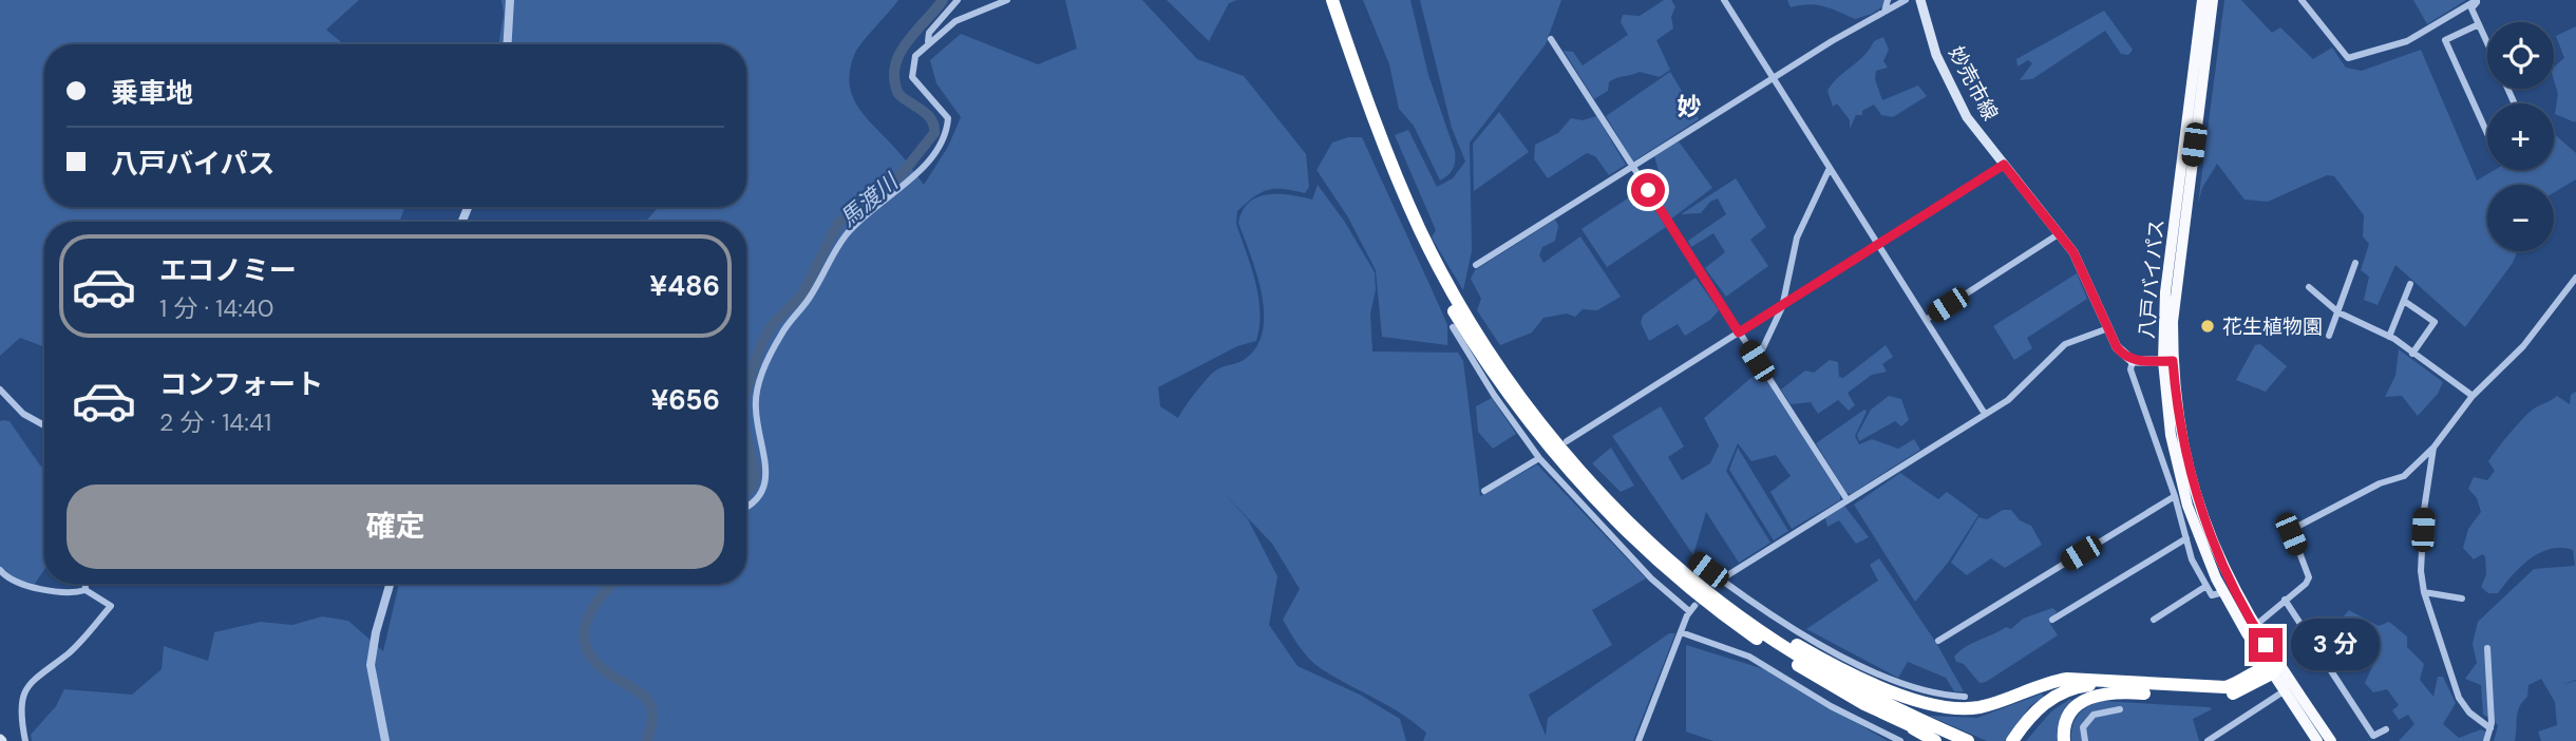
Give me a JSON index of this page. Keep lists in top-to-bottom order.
{
  "streets": {
    "highway": ["八戸バイパス"],
    "main road": ["妙売市線"]
  },
  "districts": ["妙"],
  "water": ["馬渡川"],
  "places": ["花生植物園"],
  "page": {
    "map_buttons": ["+", "−"],
    "banner": ["乗車地", "八戸バイパス"],
    "list": [
      {
        "name": "エコノミー",
        "note": "1 分 · 14:40",
        "value": "¥486"
      },
      {
        "name": "コンフォート",
        "note": "2 分 · 14:41",
        "value": "¥656"
      }
    ],
    "buttons": "確定",
    "bubble": "3 分"
  }
}
